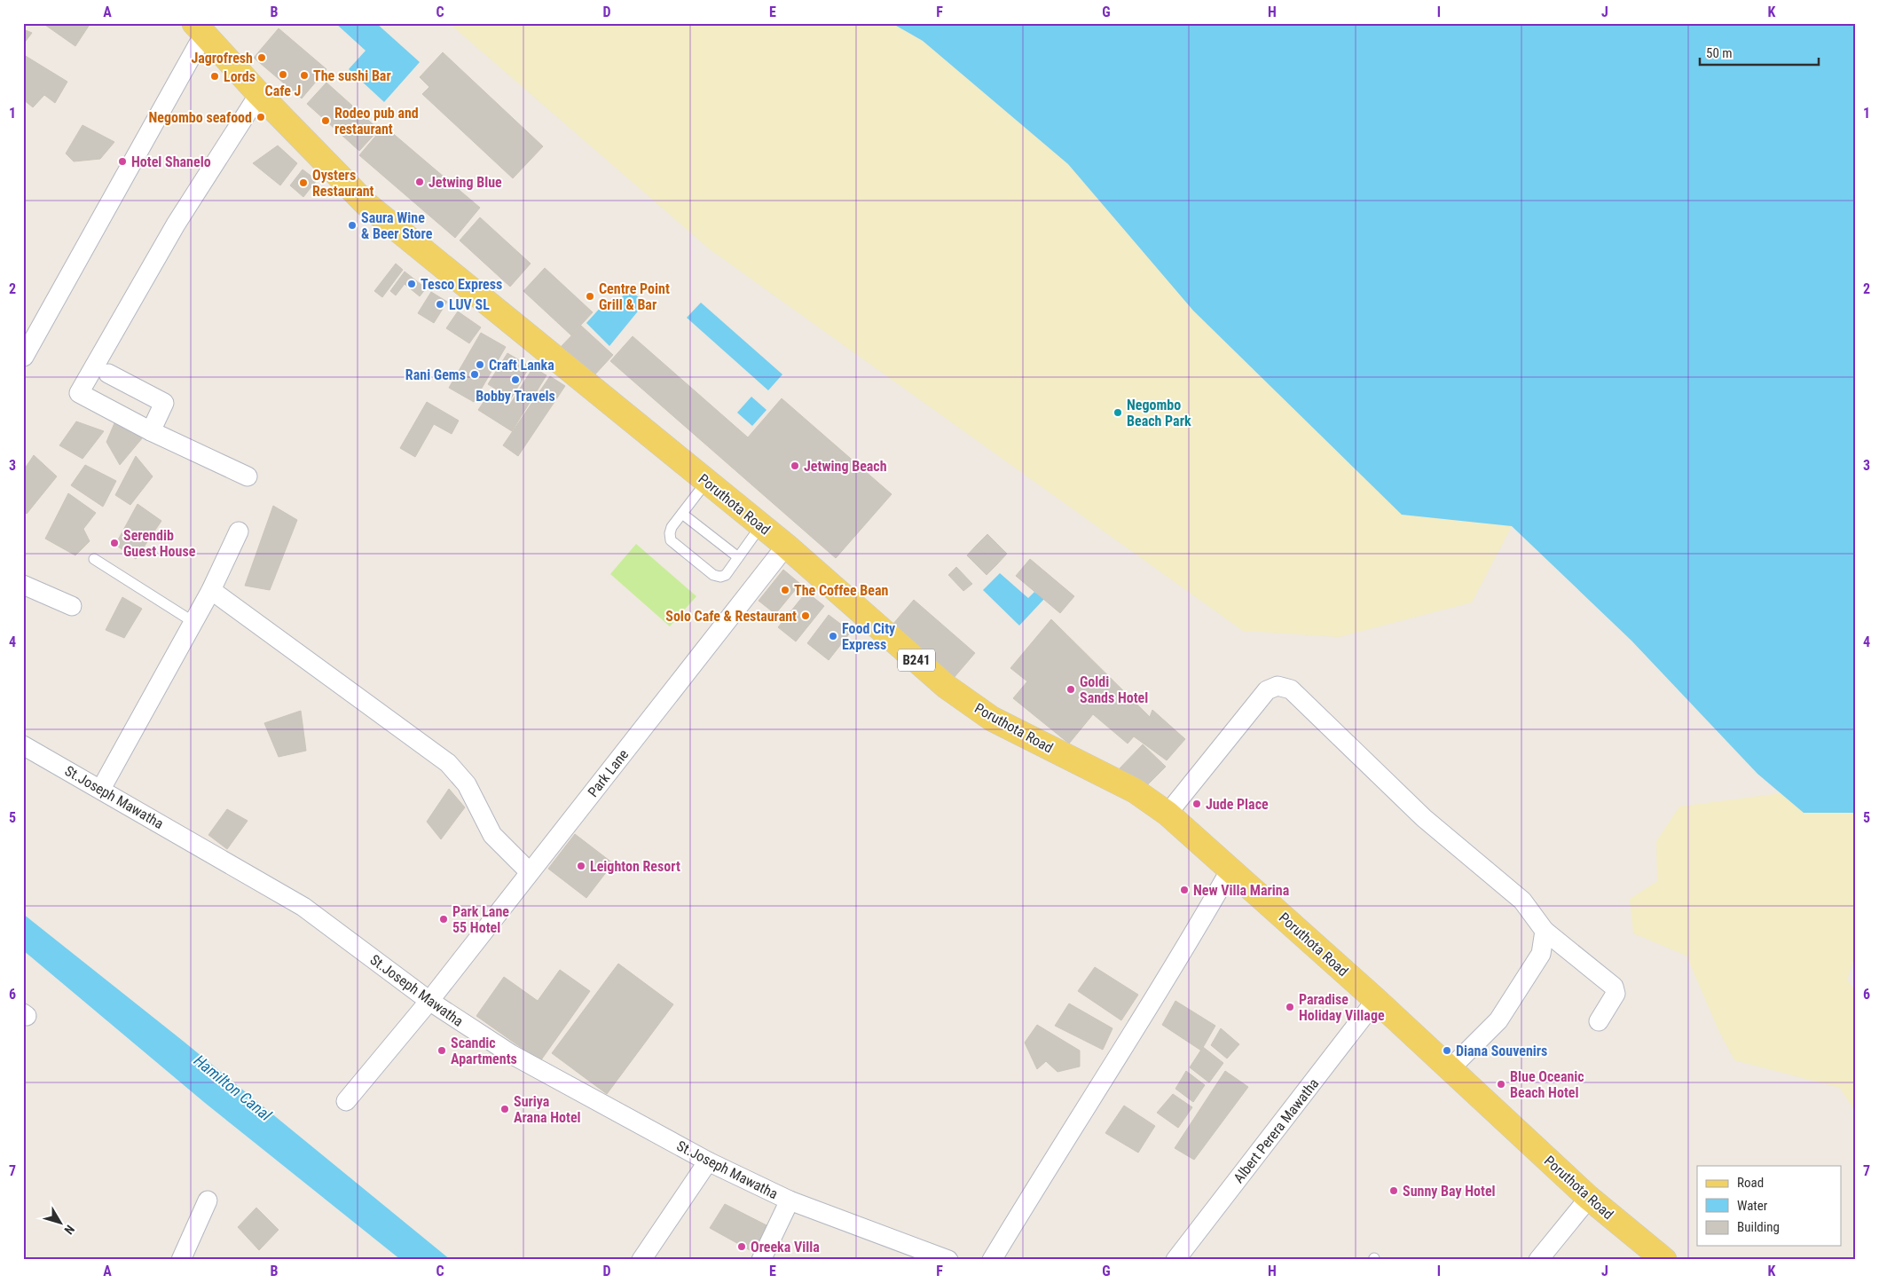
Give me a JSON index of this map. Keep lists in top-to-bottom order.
{
  "streets": {
    "main road": ["Poruthota Road", "B241"],
    "street": ["Park Lane", "St.Joseph Mawatha", "Albert Perera Mawatha"]
  },
  "crossings": [
    ["Poruthota Road", "Park Lane"],
    ["Poruthota Road", "Albert Perera Mawatha"],
    ["Park Lane", "St.Joseph Mawatha"]
  ],
  "water": ["Hamilton Canal"],
  "places": [
    "Jagrofresh",
    "Cafe J",
    "The sushi Bar",
    "Lords",
    "Negombo seafood",
    "Rodeo pub and restaurant",
    "Hotel Shanelo",
    "Jetwing Blue",
    "Oysters Restaurant",
    "Saura Wine & Beer Store",
    "Tesco Express",
    "Centre Point Grill & Bar",
    "LUV SL",
    "Craft Lanka",
    "Rani Gems",
    "Bobby Travels",
    "Negombo Beach Park",
    "Jetwing Beach",
    "Serendib Guest House",
    "The Coffee Bean",
    "Solo Cafe & Restaurant",
    "Food City Express",
    "Goldi Sands Hotel",
    "Jude Place",
    "Leighton Resort",
    "New Villa Marina",
    "Park Lane 55 Hotel",
    "Paradise Holiday Village",
    "Scandic Apartments",
    "Diana Souvenirs",
    "Blue Oceanic Beach Hotel",
    "Suriya Arana Hotel",
    "Sunny Bay Hotel",
    "Oreeka Villa"
  ],
  "legend": ["Road", "Water", "Building"],
  "scale_bar": "50 m",
  "north": "bottom right",
  "grid": {
    "columns": [
      "A",
      "B",
      "C",
      "D",
      "E",
      "F",
      "G",
      "H",
      "I",
      "J",
      "K"
    ],
    "rows": [
      "1",
      "2",
      "3",
      "4",
      "5",
      "6",
      "7"
    ]
  }
}
